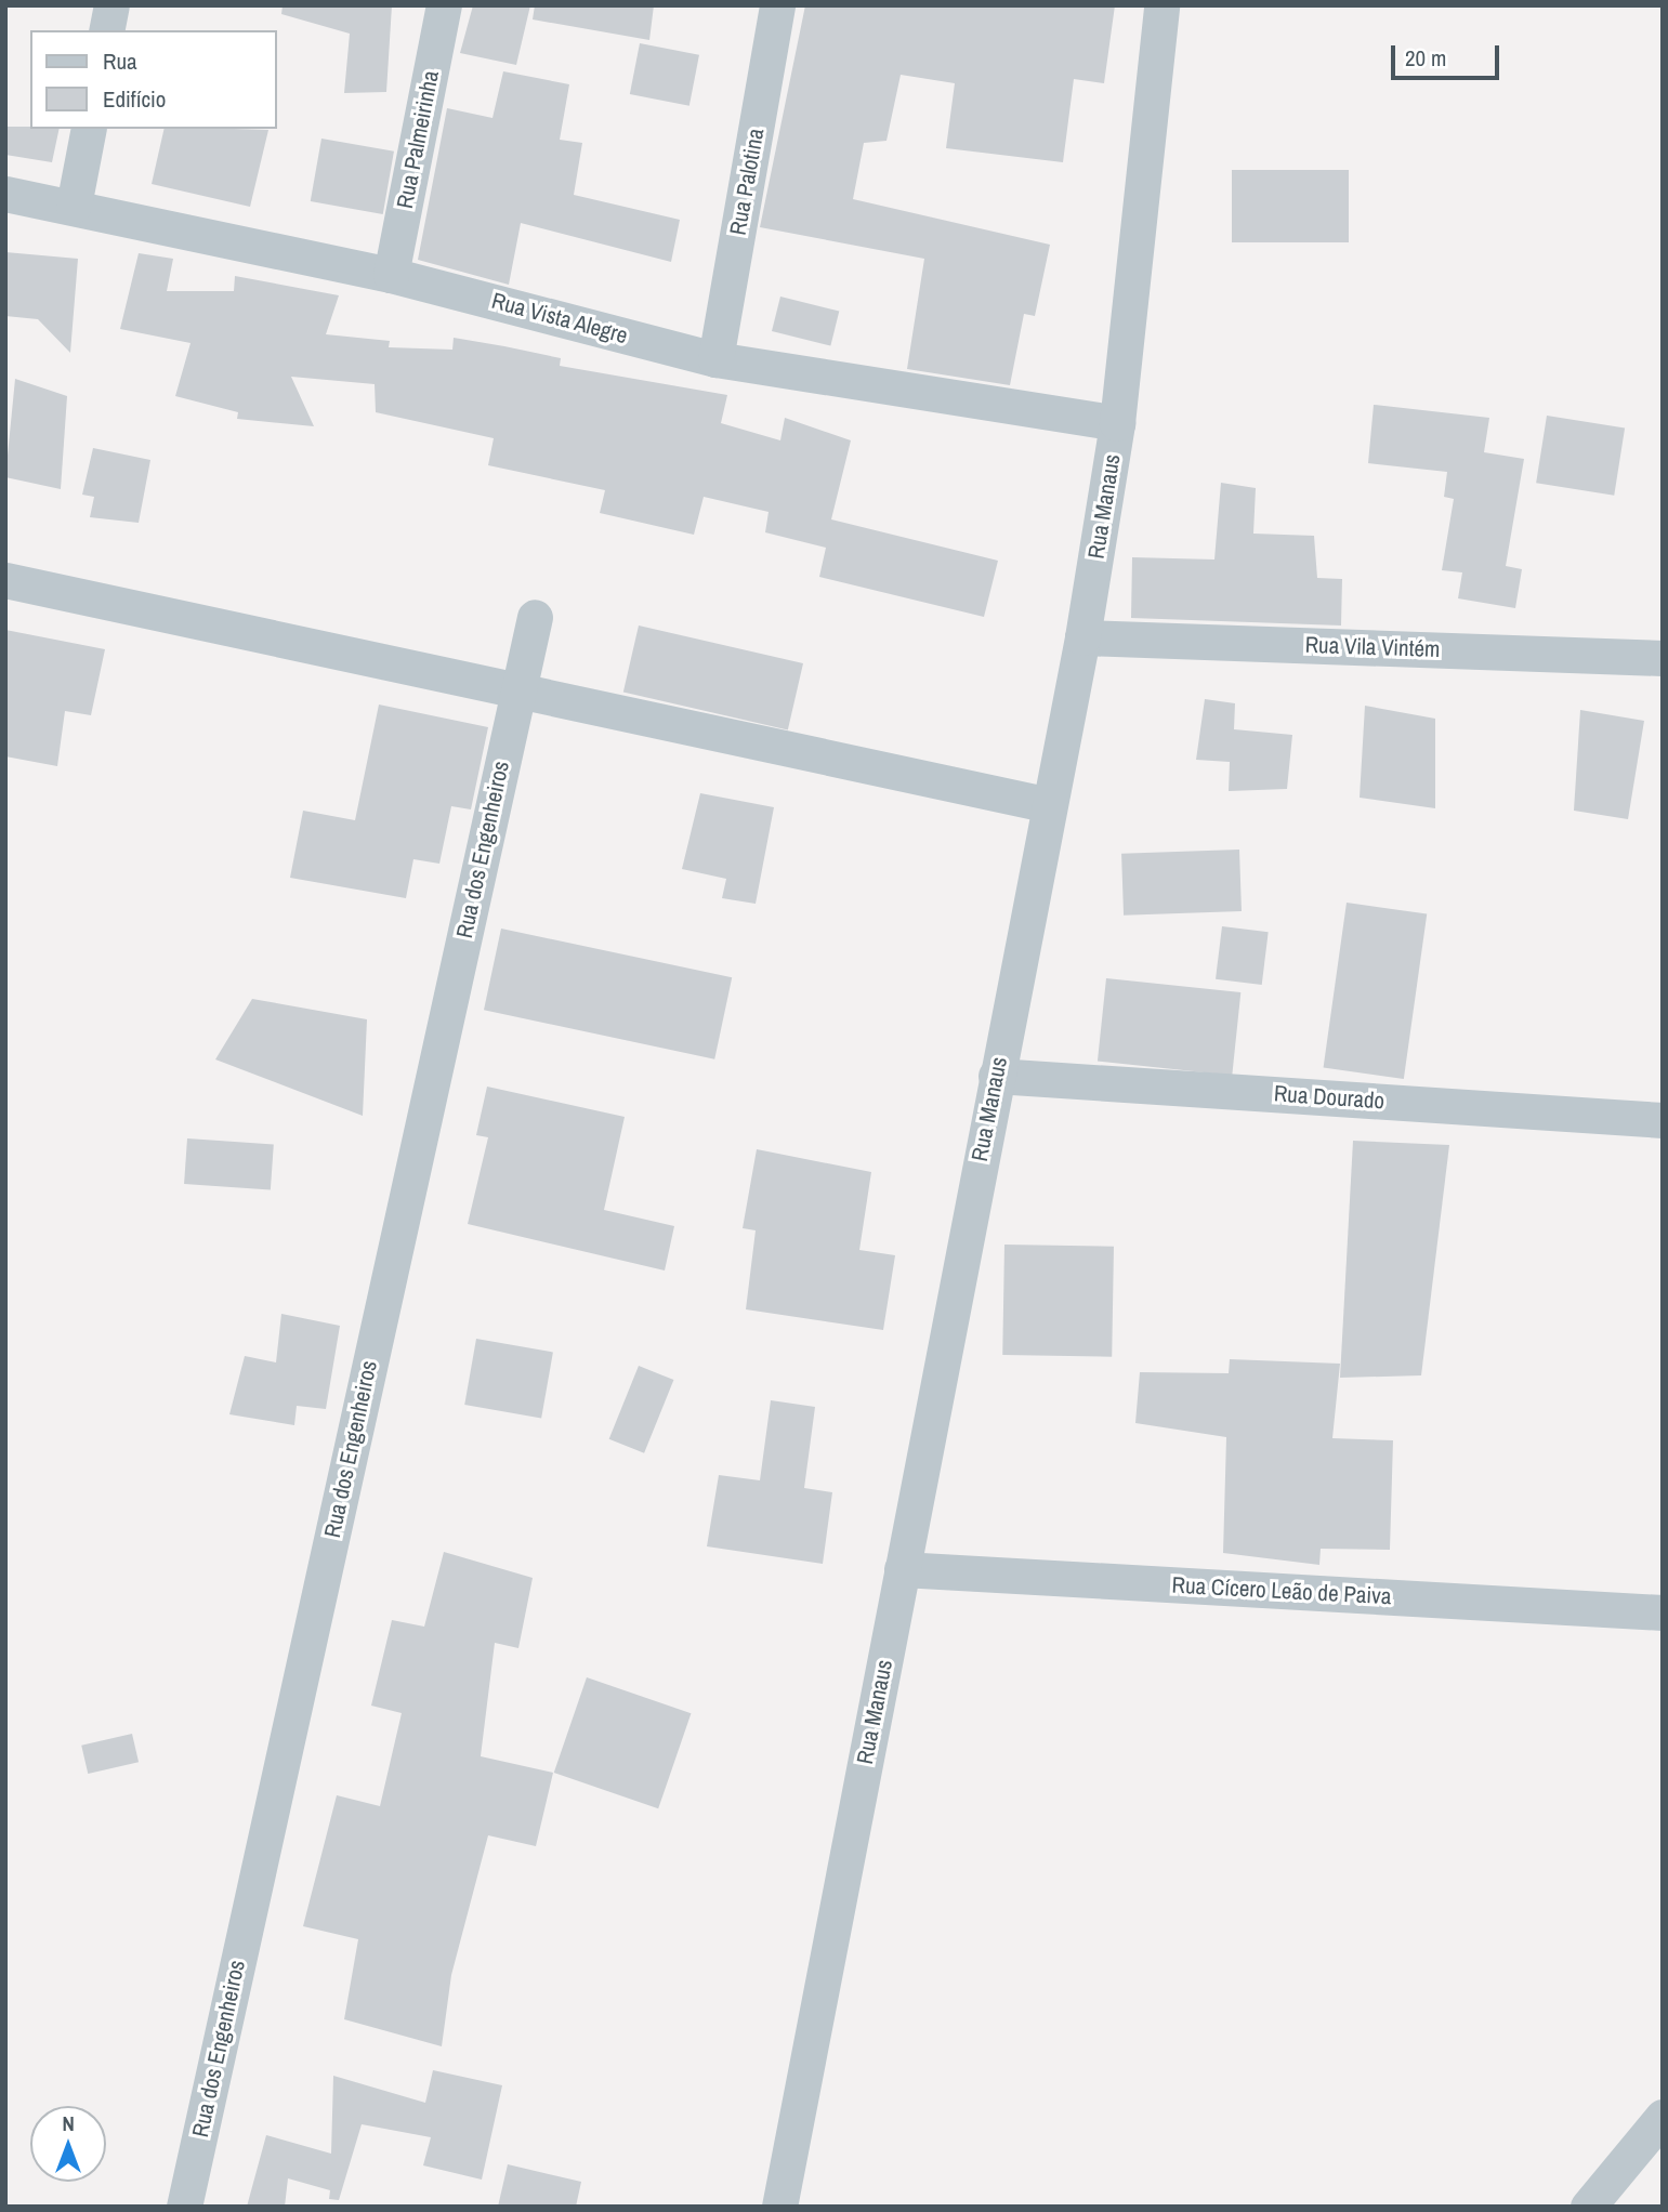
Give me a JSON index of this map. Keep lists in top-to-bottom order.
{
  "streets": {
    "street": [
      "Rua Palmeirinha",
      "Rua Palotina",
      "Rua Vista Alegre",
      "Rua Manaus",
      "Rua Vila Vintém",
      "Rua dos Engenheiros",
      "Rua Dourado",
      "Rua Cícero Leão de Paiva"
    ]
  },
  "crossings": [
    ["Rua Palmeirinha", "Rua Vista Alegre"],
    ["Rua Palotina", "Rua Vista Alegre"],
    ["Rua Vista Alegre", "Rua Manaus"],
    ["Rua Manaus", "Rua Vila Vintém"],
    ["Rua Manaus", "Rua Dourado"],
    ["Rua Manaus", "Rua Cícero Leão de Paiva"]
  ],
  "legend": ["Rua", "Edifício"],
  "scale_bar": "20 m",
  "north": "top"
}
